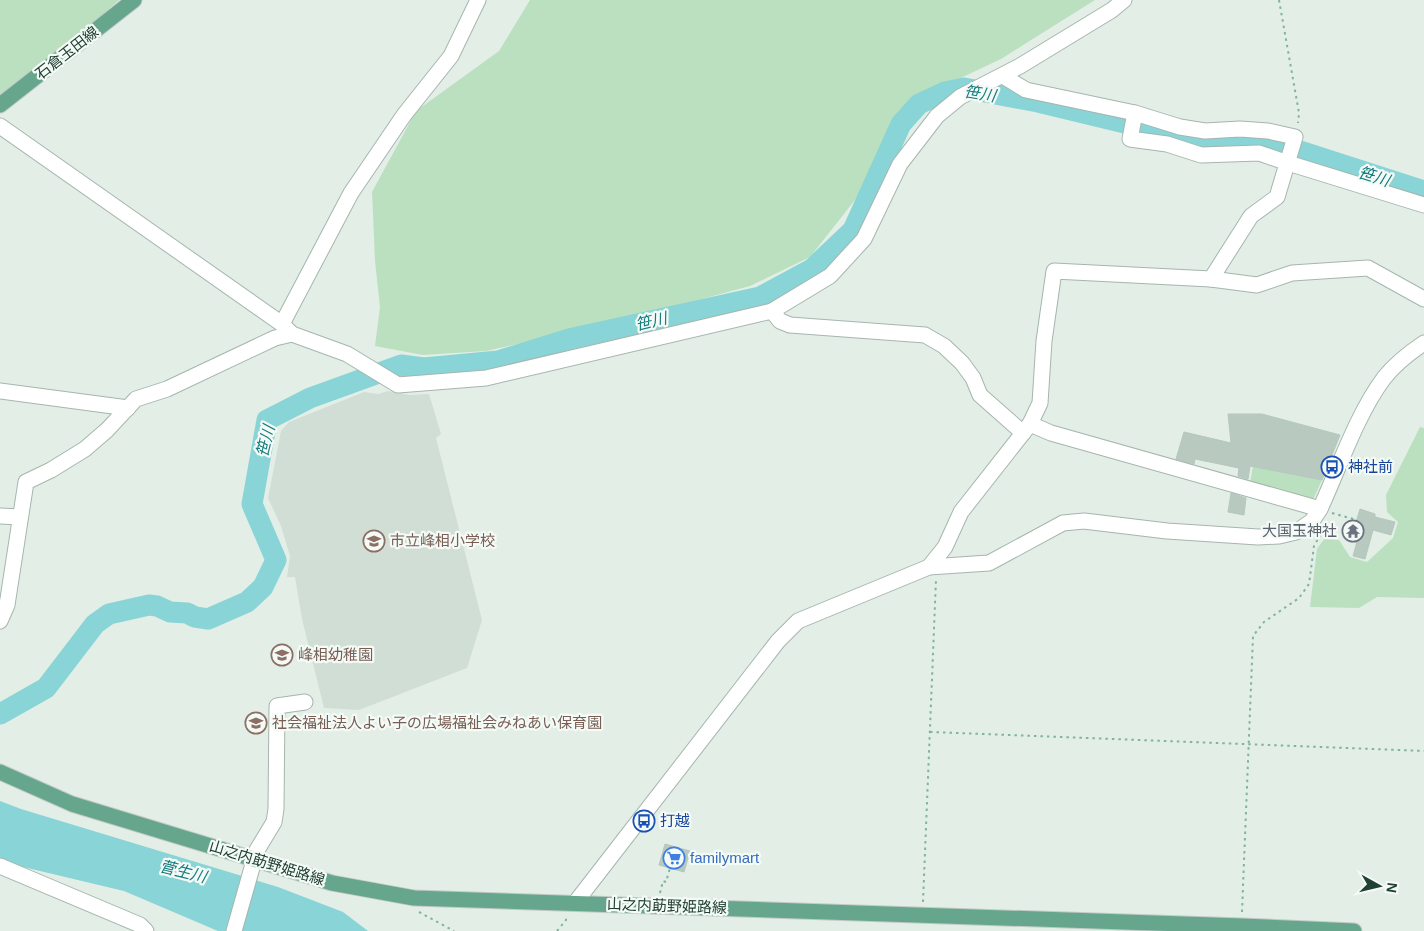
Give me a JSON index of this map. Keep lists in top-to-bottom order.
{
  "streets": {
    "main road": ["石倉玉田線", "山之内莇野姫路線"]
  },
  "water": ["笹川", "菅生川"],
  "places": {
    "bus stop": ["神社前", "打越"],
    "temple": ["大国玉神社"],
    "school or university": ["市立峰相小学校", "峰相幼稚園", "社会福祉法人よい子の広場福祉会みねあい保育園"],
    "supermarket": ["familymart"]
  },
  "north": "right"
}
